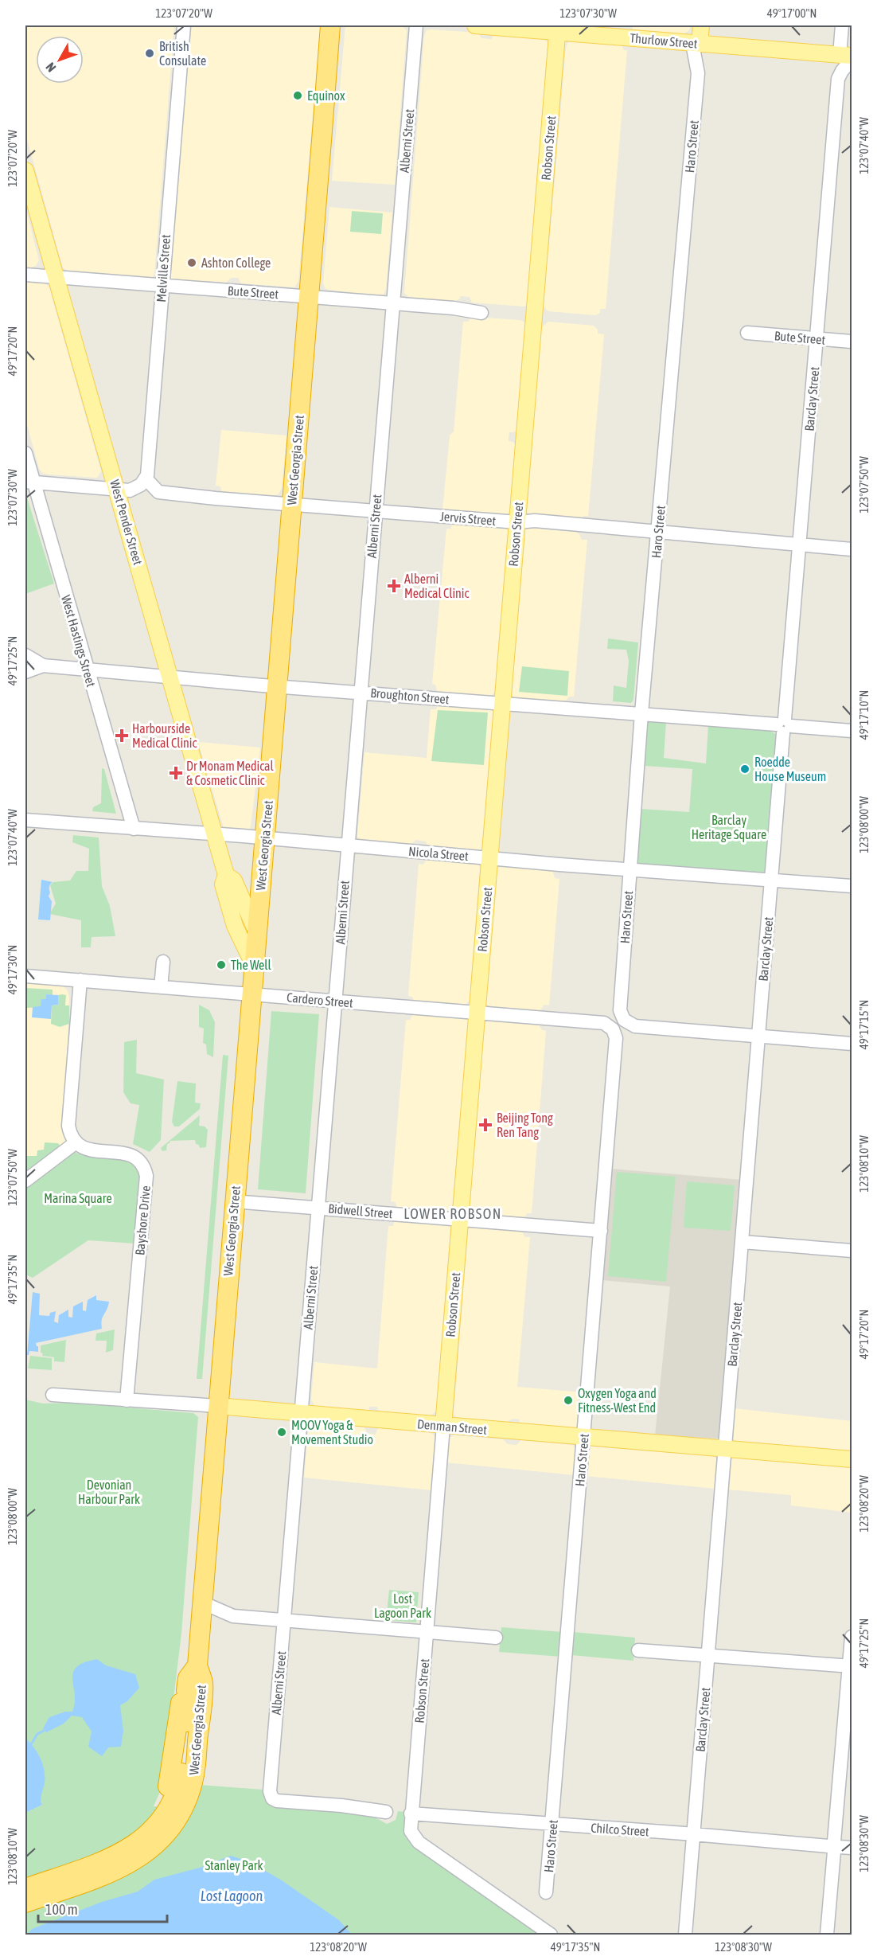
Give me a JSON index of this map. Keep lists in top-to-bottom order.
{
  "streets": {
    "highway": ["West Georgia Street"],
    "main road": [
      "Thurlow Street",
      "Haro Street",
      "Robson Street",
      "West Pender Street",
      "Denman Street"
    ],
    "street": [
      "Alberni Street",
      "Melville Street",
      "Bute Street",
      "Barclay Street",
      "Jervis Street",
      "West Hastings Street",
      "Broughton Street",
      "Nicola Street",
      "Cardero Street",
      "Bidwell Street",
      "Bayshore Drive",
      "Chilco Street"
    ]
  },
  "crossings": [
    ["Thurlow Street", "Haro Street"],
    ["Thurlow Street", "Robson Street"],
    ["Thurlow Street", "Barclay Street"],
    ["Alberni Street", "Bute Street"],
    ["Alberni Street", "Jervis Street"],
    ["Alberni Street", "Broughton Street"],
    ["Alberni Street", "Nicola Street"],
    ["Alberni Street", "Cardero Street"],
    ["Alberni Street", "Bidwell Street"],
    ["Alberni Street", "Denman Street"],
    ["Haro Street", "Barclay Street"],
    ["Haro Street", "Jervis Street"],
    ["Haro Street", "Broughton Street"],
    ["Haro Street", "Nicola Street"],
    ["Haro Street", "Cardero Street"],
    ["Haro Street", "Bidwell Street"],
    ["Haro Street", "Denman Street"],
    ["Haro Street", "Chilco Street"],
    ["Robson Street", "Jervis Street"],
    ["Robson Street", "Broughton Street"],
    ["Robson Street", "Nicola Street"],
    ["Robson Street", "Cardero Street"],
    ["Robson Street", "Bidwell Street"],
    ["Robson Street", "Denman Street"],
    ["Robson Street", "Chilco Street"],
    ["Melville Street", "Bute Street"],
    ["Melville Street", "Jervis Street"],
    ["Bute Street", "Barclay Street"],
    ["Bute Street", "West Georgia Street"],
    ["Bute Street", "West Pender Street"],
    ["Barclay Street", "Jervis Street"],
    ["Barclay Street", "Broughton Street"],
    ["Barclay Street", "Nicola Street"],
    ["Barclay Street", "Denman Street"],
    ["Barclay Street", "Chilco Street"],
    ["West Georgia Street", "Jervis Street"],
    ["West Georgia Street", "West Pender Street"],
    ["West Georgia Street", "Broughton Street"],
    ["West Georgia Street", "Nicola Street"],
    ["West Georgia Street", "Cardero Street"],
    ["West Georgia Street", "Bidwell Street"],
    ["West Georgia Street", "Denman Street"],
    ["West Pender Street", "Broughton Street"],
    ["West Pender Street", "Nicola Street"],
    ["West Hastings Street", "Broughton Street"],
    ["West Hastings Street", "Nicola Street"],
    ["Bayshore Drive", "Denman Street"]
  ],
  "districts": ["LOWER ROBSON"],
  "water": ["Lost Lagoon"],
  "parks": [
    "Barclay Heritage Square",
    "Marina Square",
    "Devonian Harbour Park",
    "Lost Lagoon Park",
    "Stanley Park"
  ],
  "places": {
    "other": [
      "British Consulate",
      "Equinox",
      "Ashton College",
      "Roedde House Museum",
      "The Well",
      "Oxygen Yoga and Fitness-West End",
      "MOOV Yoga & Movement Studio"
    ],
    "health": [
      "Alberni Medical Clinic",
      "Harbourside Medical Clinic",
      "Dr Monam Medical & Cosmetic Clinic",
      "Beijing Tong Ren Tang"
    ]
  },
  "scale_bar": "100 m",
  "north": "bottom left",
  "coordinates": [
    "123°07'20\"W",
    "123°07'30\"W",
    "49°17'00\"N",
    "123°07'40\"W",
    "49°17'20\"N",
    "123°07'50\"W",
    "49°17'25\"N",
    "49°17'10\"N",
    "123°08'00\"W",
    "49°17'30\"N",
    "49°17'15\"N",
    "123°08'10\"W",
    "49°17'35\"N",
    "123°08'20\"W",
    "123°08'30\"W"
  ]
}
